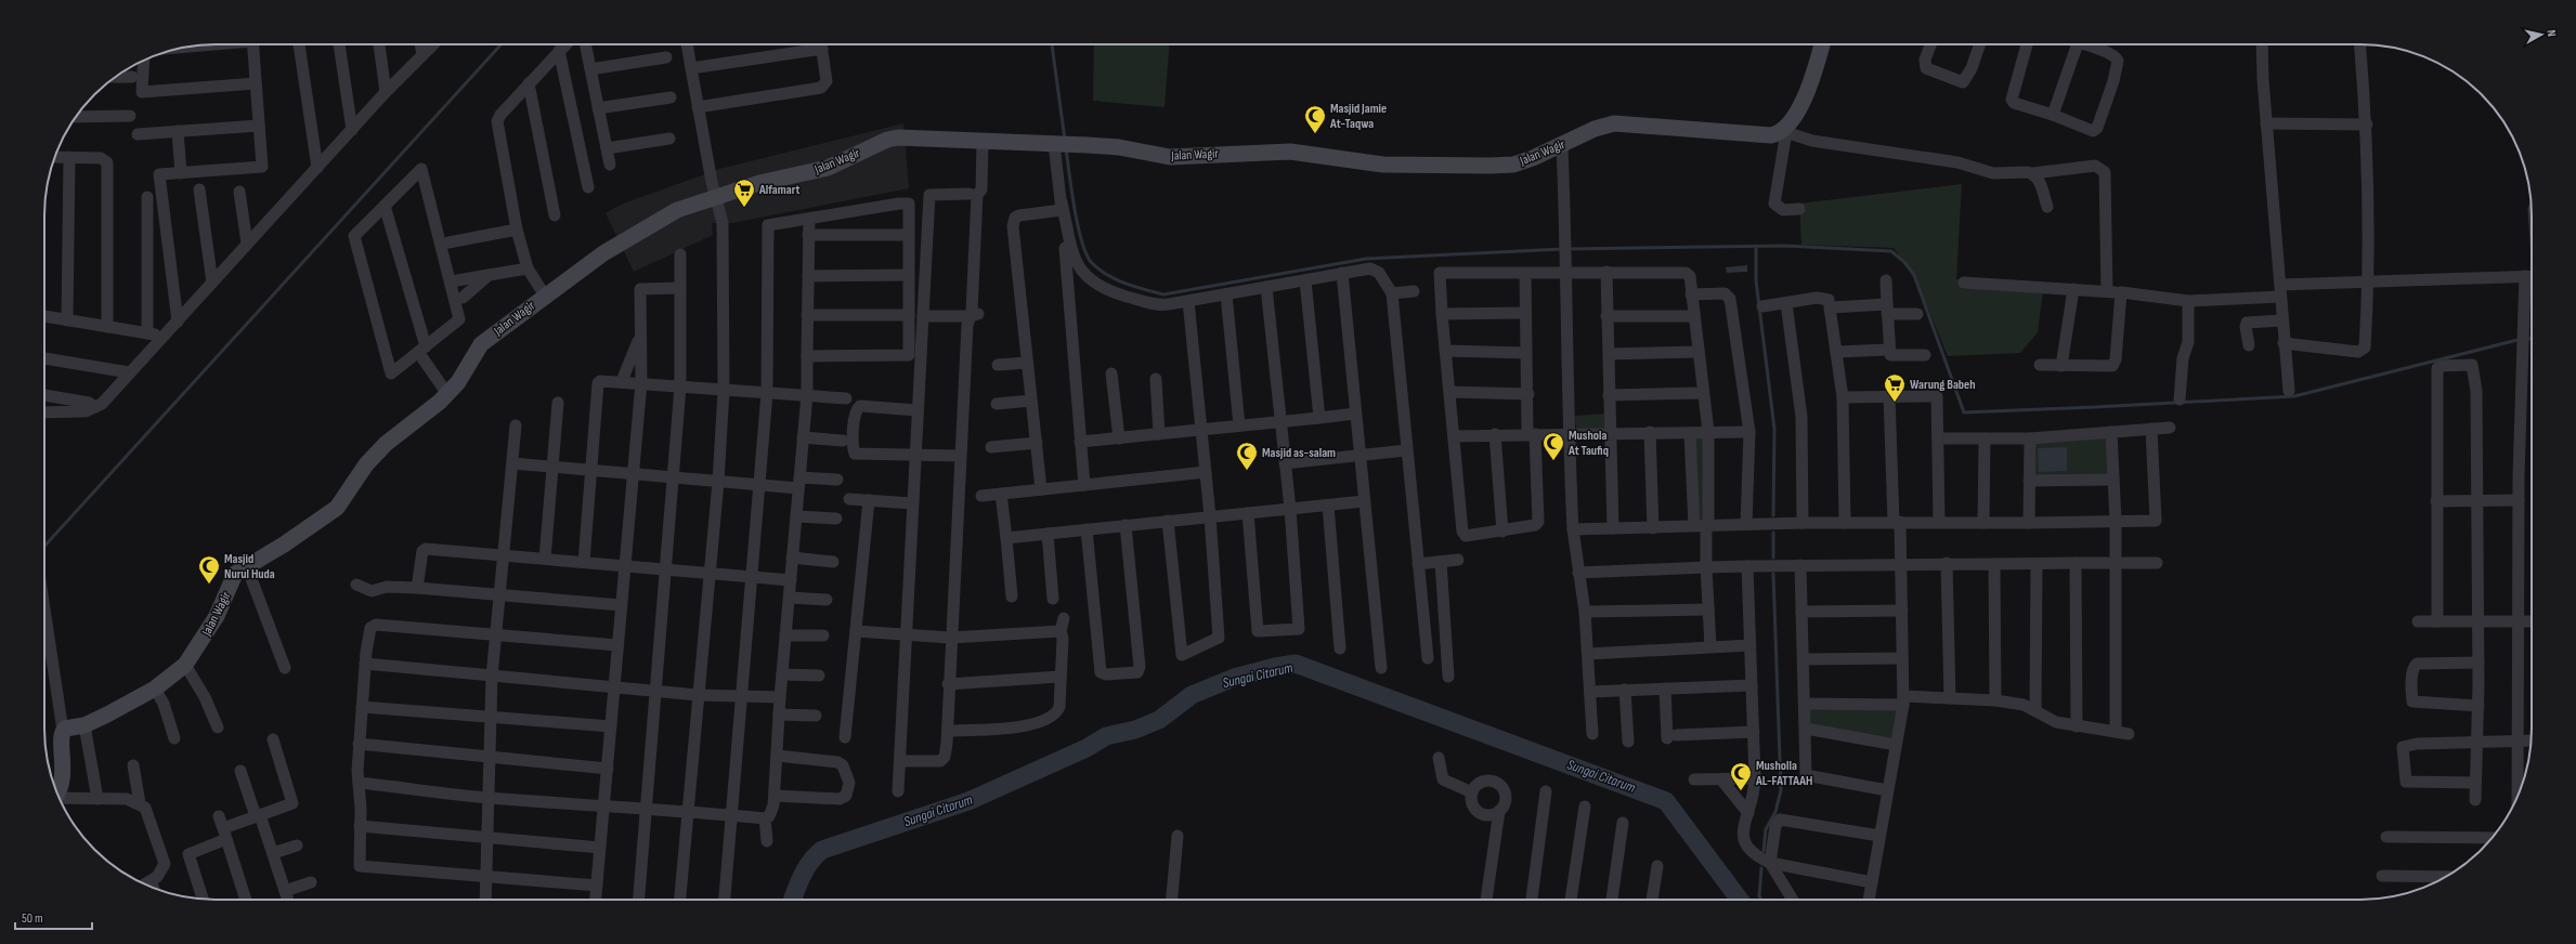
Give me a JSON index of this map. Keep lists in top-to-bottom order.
{
  "streets": {
    "street": ["Jalan Wagir"]
  },
  "water": ["Sungai Citarum"],
  "places": {
    "mosque": [
      "Masjid Jamie At-Taqwa",
      "Mushola At Taufiq",
      "Masjid as-salam",
      "Masjid Nurul Huda",
      "Musholla AL-FATTAAH"
    ],
    "supermarket": ["Alfamart", "Warung Babeh"]
  },
  "scale_bar": "50 m",
  "north": "right"
}
